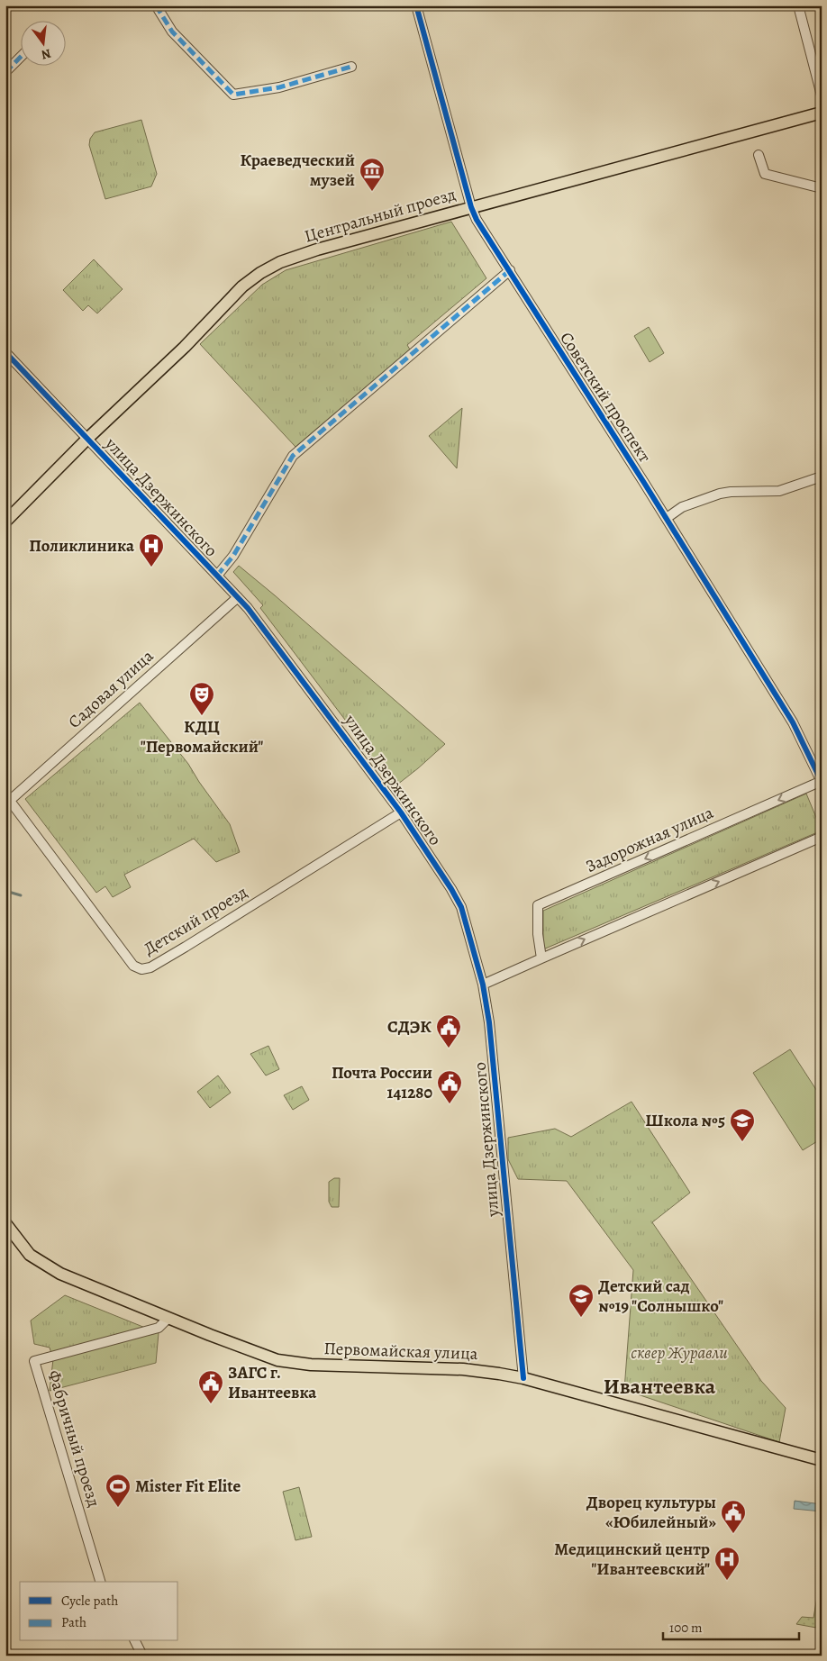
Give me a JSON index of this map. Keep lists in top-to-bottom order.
{
  "streets": {
    "main road": ["Центральный проезд", "Первомайская улица"],
    "street": [
      "Советский проспект",
      "улица Дзержинского",
      "Садовая улица",
      "Задорожная улица",
      "Детский проезд",
      "Фабричный проезд"
    ]
  },
  "crossings": [
    ["Центральный проезд", "Советский проспект"],
    ["Центральный проезд", "улица Дзержинского"],
    ["Советский проспект", "Задорожная улица"],
    ["улица Дзержинского", "Садовая улица"],
    ["улица Дзержинского", "Детский проезд"],
    ["улица Дзержинского", "Первомайская улица"],
    ["Садовая улица", "Детский проезд"],
    ["Первомайская улица", "Фабричный проезд"]
  ],
  "districts": ["Ивантеевка"],
  "parks": ["сквер Журавли"],
  "places": {
    "museum": ["Краеведческий музей"],
    "hospital": ["Поликлиника", "Медицинский центр \"Ивантеевский\""],
    "theatre": ["КДЦ \"Первомайский\""],
    "public building": [
      "СДЭК",
      "Почта России 141280",
      "ЗАГС г. Ивантеевка",
      "Дворец культуры «Юбилейный»"
    ],
    "school or university": ["Школа №5", "Детский сад №19 \"Солнышко\""],
    "sports": ["Mister Fit Elite"]
  },
  "legend": ["Cycle path", "Path"],
  "scale_bar": "100 m",
  "north": "bottom"
}
